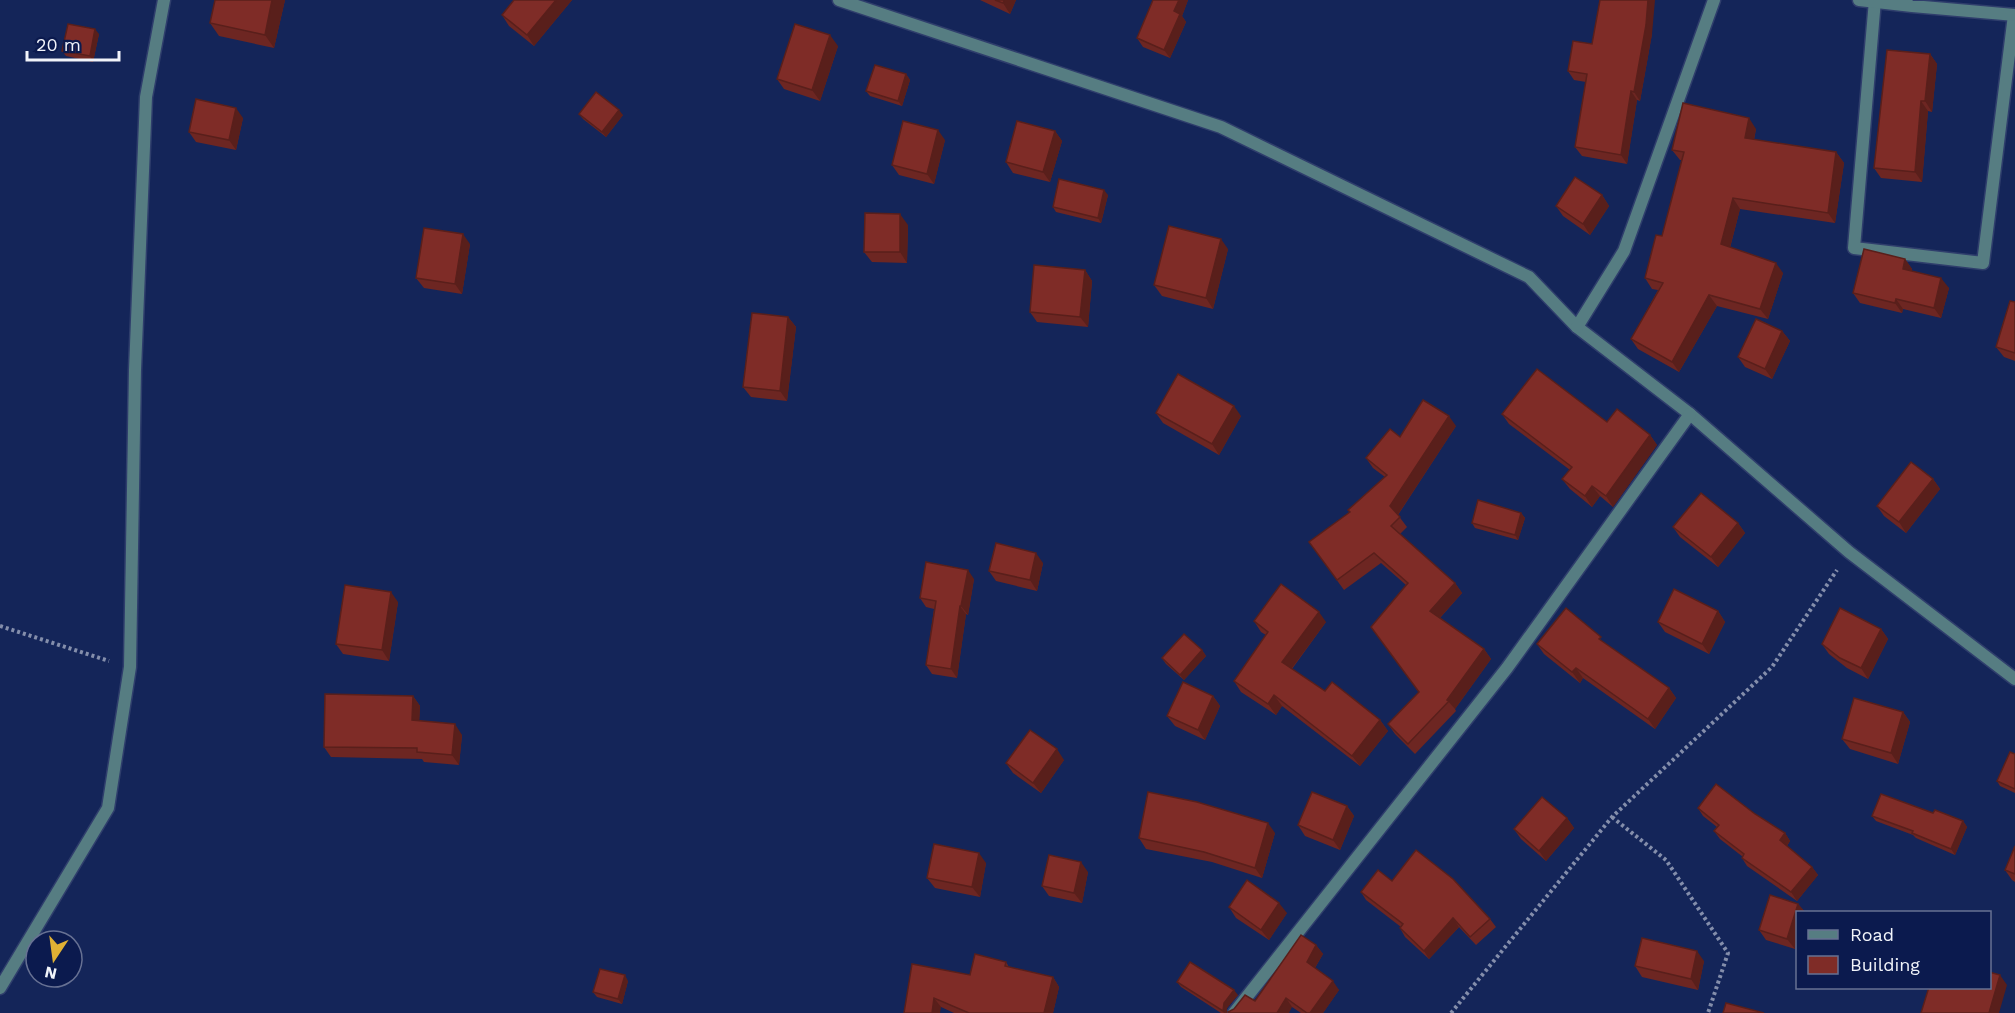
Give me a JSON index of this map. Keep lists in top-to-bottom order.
{
  "legend": ["Road", "Building"],
  "scale_bar": "20 m",
  "north": "bottom"
}
